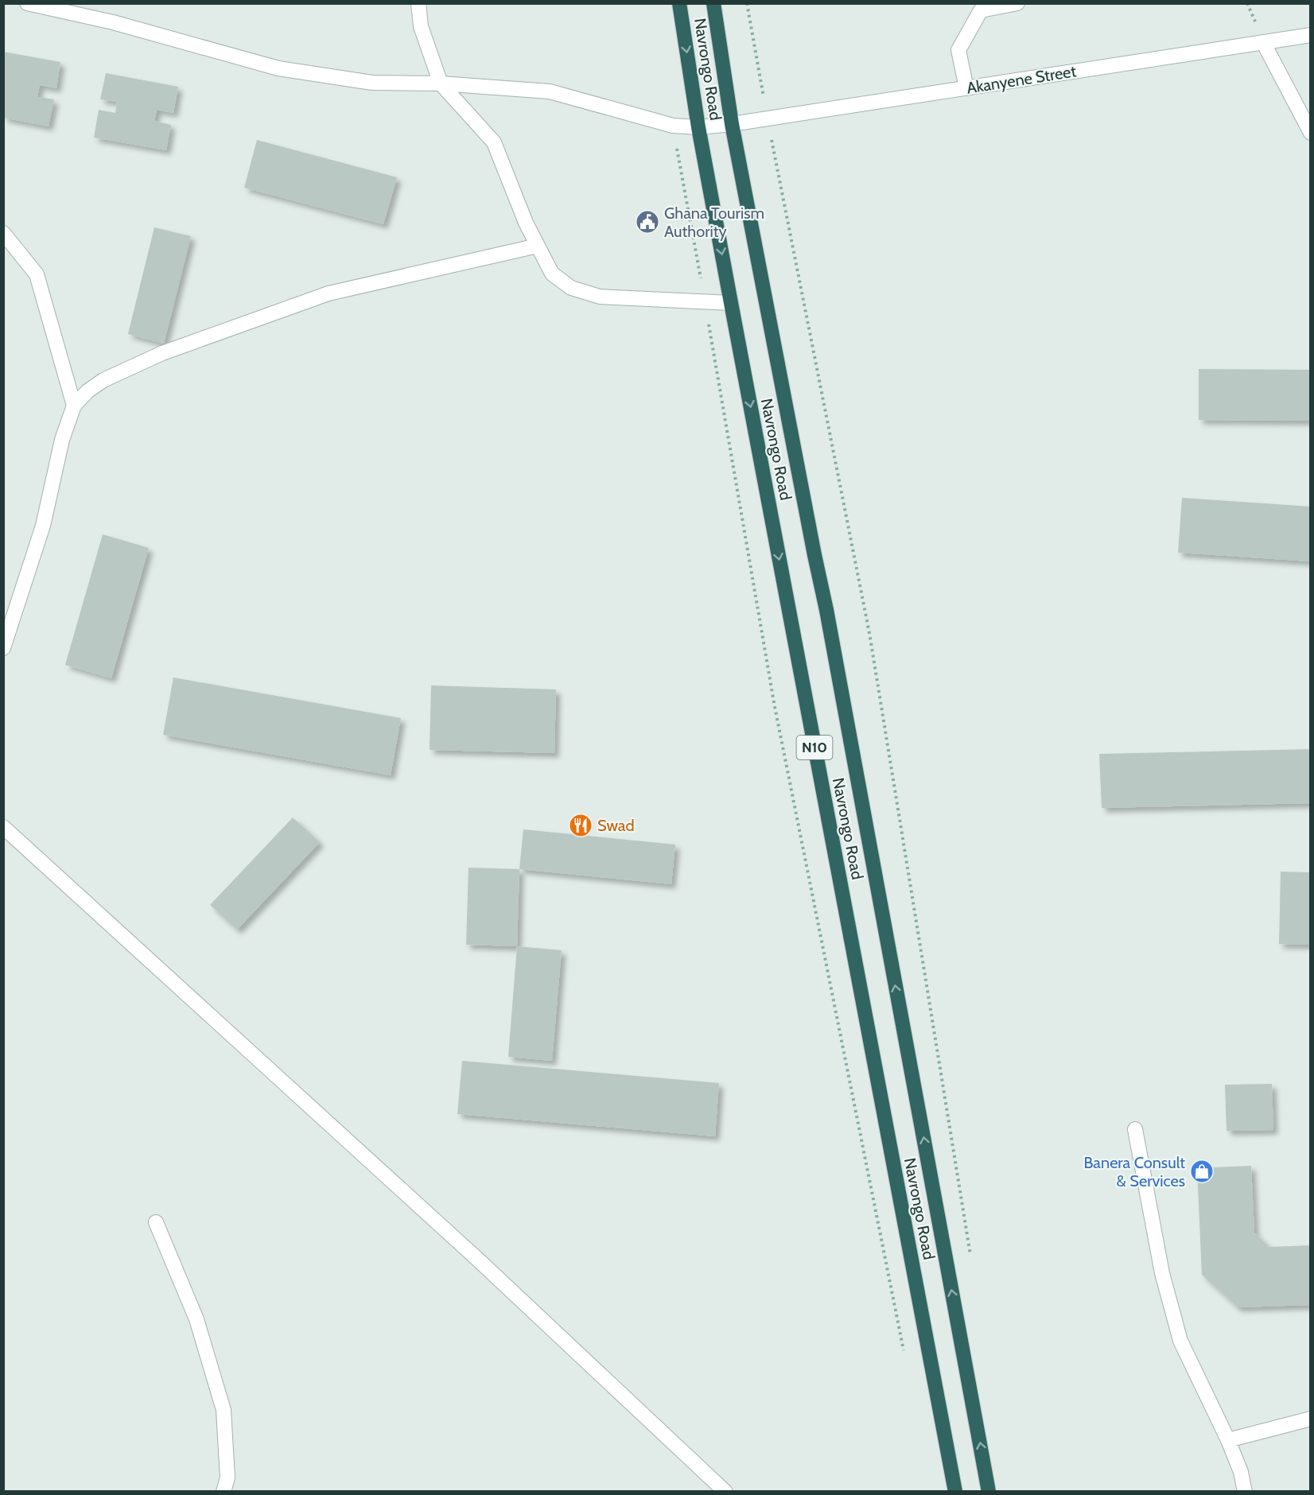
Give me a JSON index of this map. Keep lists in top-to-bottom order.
{
  "streets": {
    "highway": ["Navrongo Road", "N10"],
    "street": ["Akanyene Street"]
  },
  "crossings": [
    ["Navrongo Road", "Akanyene Street"]
  ],
  "places": {
    "public building": ["Ghana Tourism Authority"],
    "restaurant": ["Swad"],
    "shop": ["Banera Consult & Services"]
  }
}
